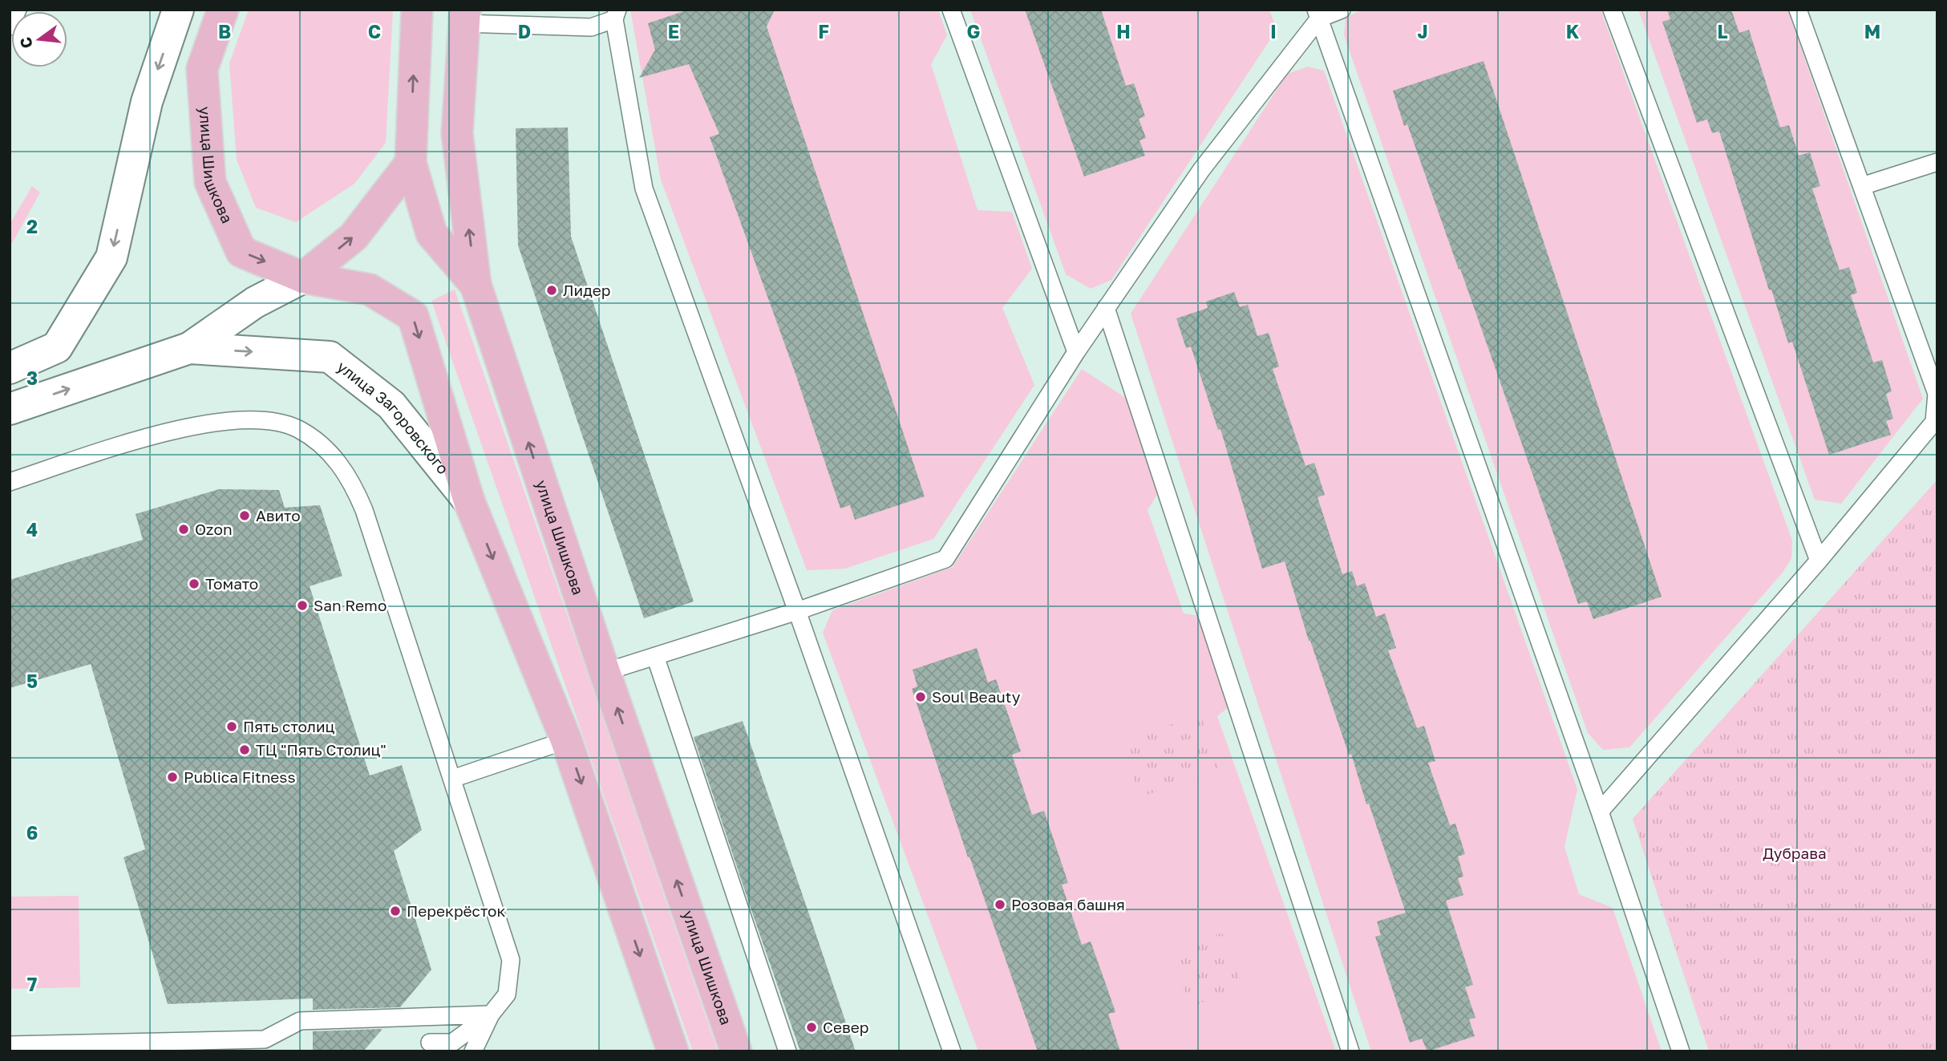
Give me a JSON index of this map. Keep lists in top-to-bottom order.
{
  "streets": {
    "main road": ["улица Шишкова"],
    "street": ["улица Загоровского"]
  },
  "crossings": [
    ["улица Шишкова", "улица Загоровского"]
  ],
  "one_way": ["улица Загоровского"],
  "parks": ["Дубрава"],
  "places": [
    "Лидер",
    "Авито",
    "Ozon",
    "Томато",
    "San Remo",
    "Soul Beauty",
    "Пять столиц",
    "ТЦ \"Пять Столиц\"",
    "Publica Fitness",
    "Розовая башня",
    "Перекрёсток",
    "Север"
  ],
  "north": "left",
  "grid": {
    "columns": [
      "B",
      "C",
      "D",
      "E",
      "F",
      "G",
      "H",
      "I",
      "J",
      "K",
      "L",
      "M"
    ],
    "rows": [
      "2",
      "3",
      "4",
      "5",
      "6",
      "7"
    ]
  }
}
